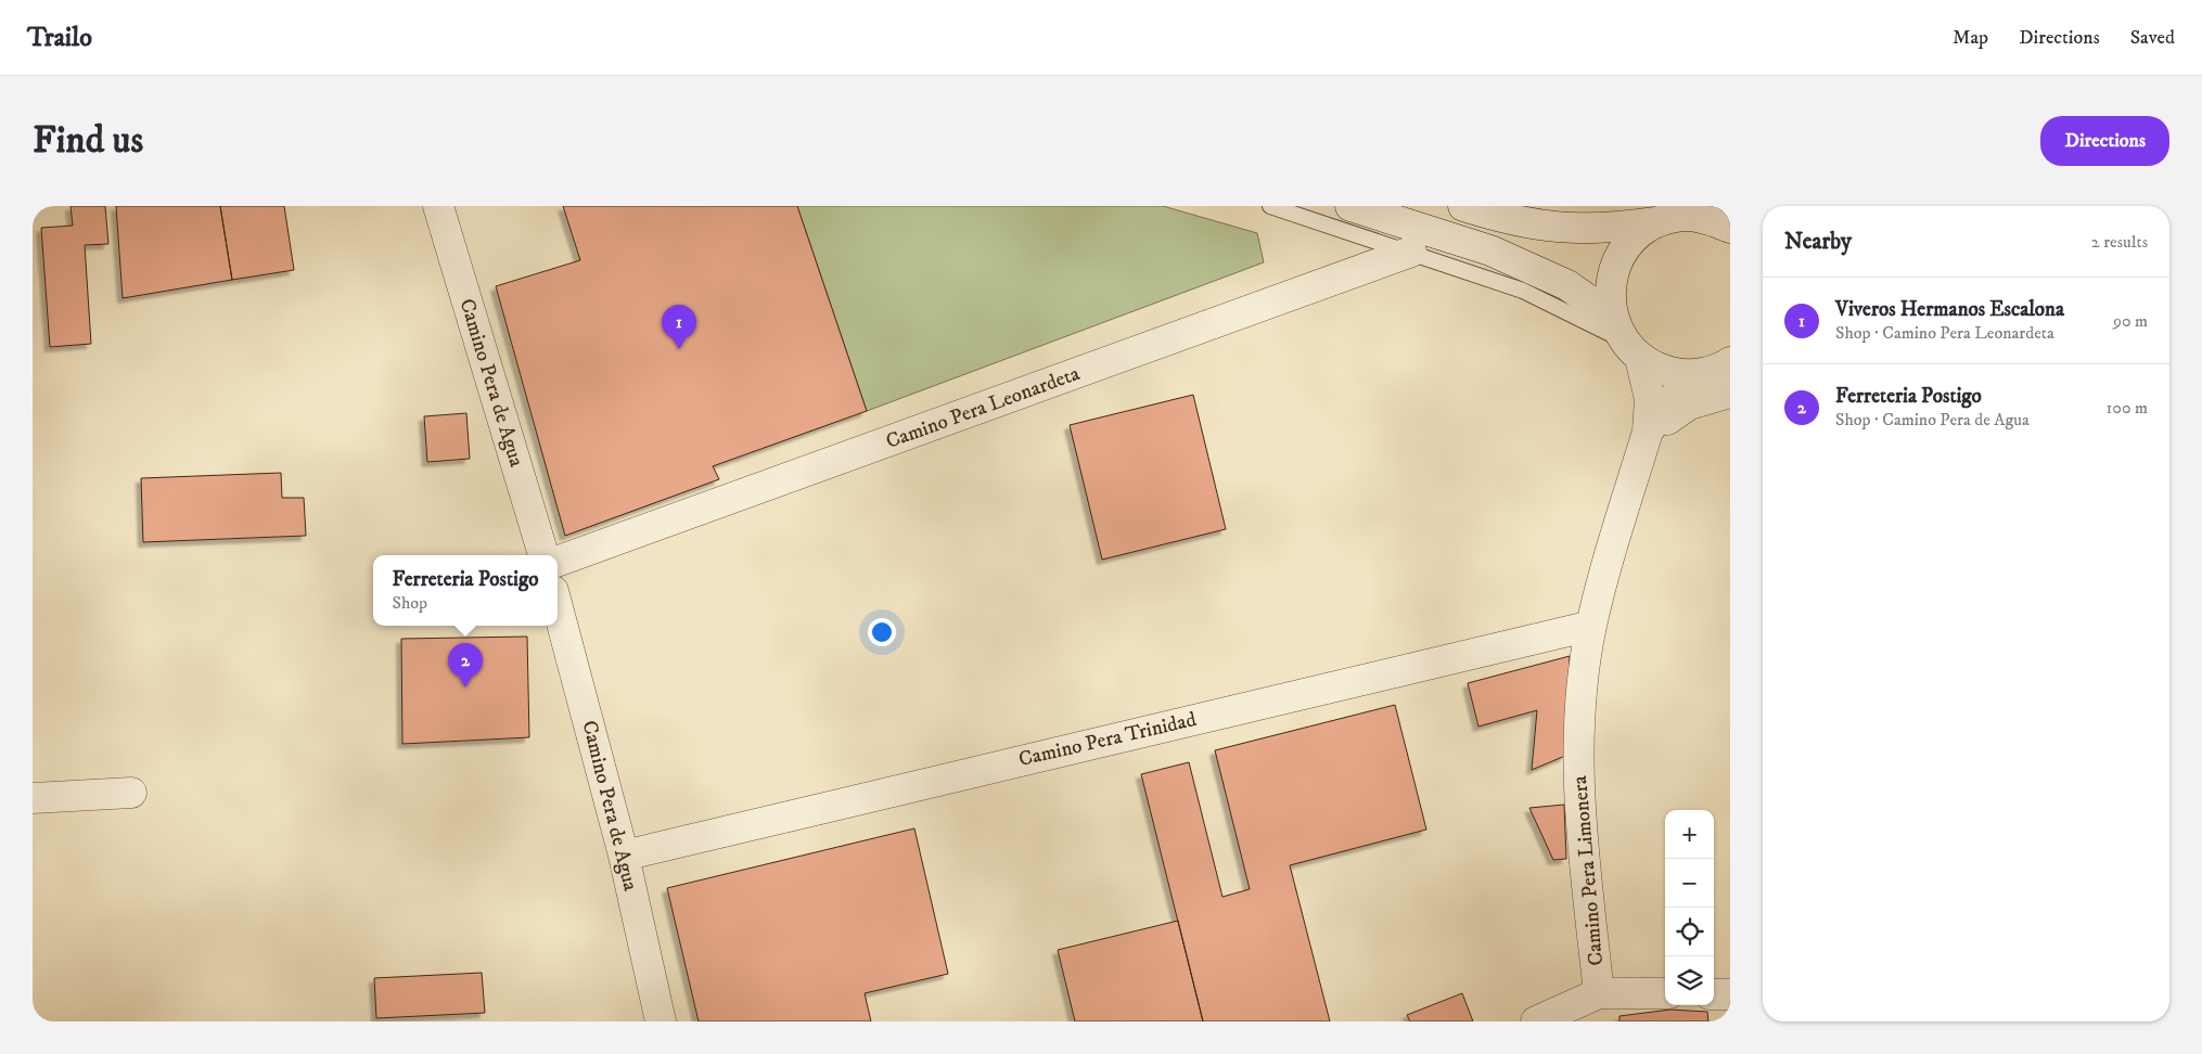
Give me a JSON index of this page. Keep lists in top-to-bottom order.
{
  "streets": {
    "street": [
      "Camino Pera de Agua",
      "Camino Pera Leonardeta",
      "Camino Pera Trinidad",
      "Camino Pera Limonera"
    ]
  },
  "crossings": [
    ["Camino Pera de Agua", "Camino Pera Trinidad"],
    ["Camino Pera Trinidad", "Camino Pera Limonera"]
  ],
  "page": {
    "header": "Trailo",
    "nav": ["Map", "Directions", "Saved"],
    "buttons": "Directions",
    "title": "Find us",
    "heading": ["Nearby", "2 results"],
    "list": [
      {
        "mark": "1",
        "name": "Viveros Hermanos Escalona",
        "note": "Shop · Camino Pera Leonardeta",
        "value": "90 m"
      },
      {
        "mark": "2",
        "name": "Ferreteria Postigo",
        "note": "Shop · Camino Pera de Agua",
        "value": "100 m"
      }
    ],
    "pins": ["1", "2"],
    "popup": ["Ferreteria Postigo", "Shop"],
    "map_buttons": ["+", "−"]
  }
}
